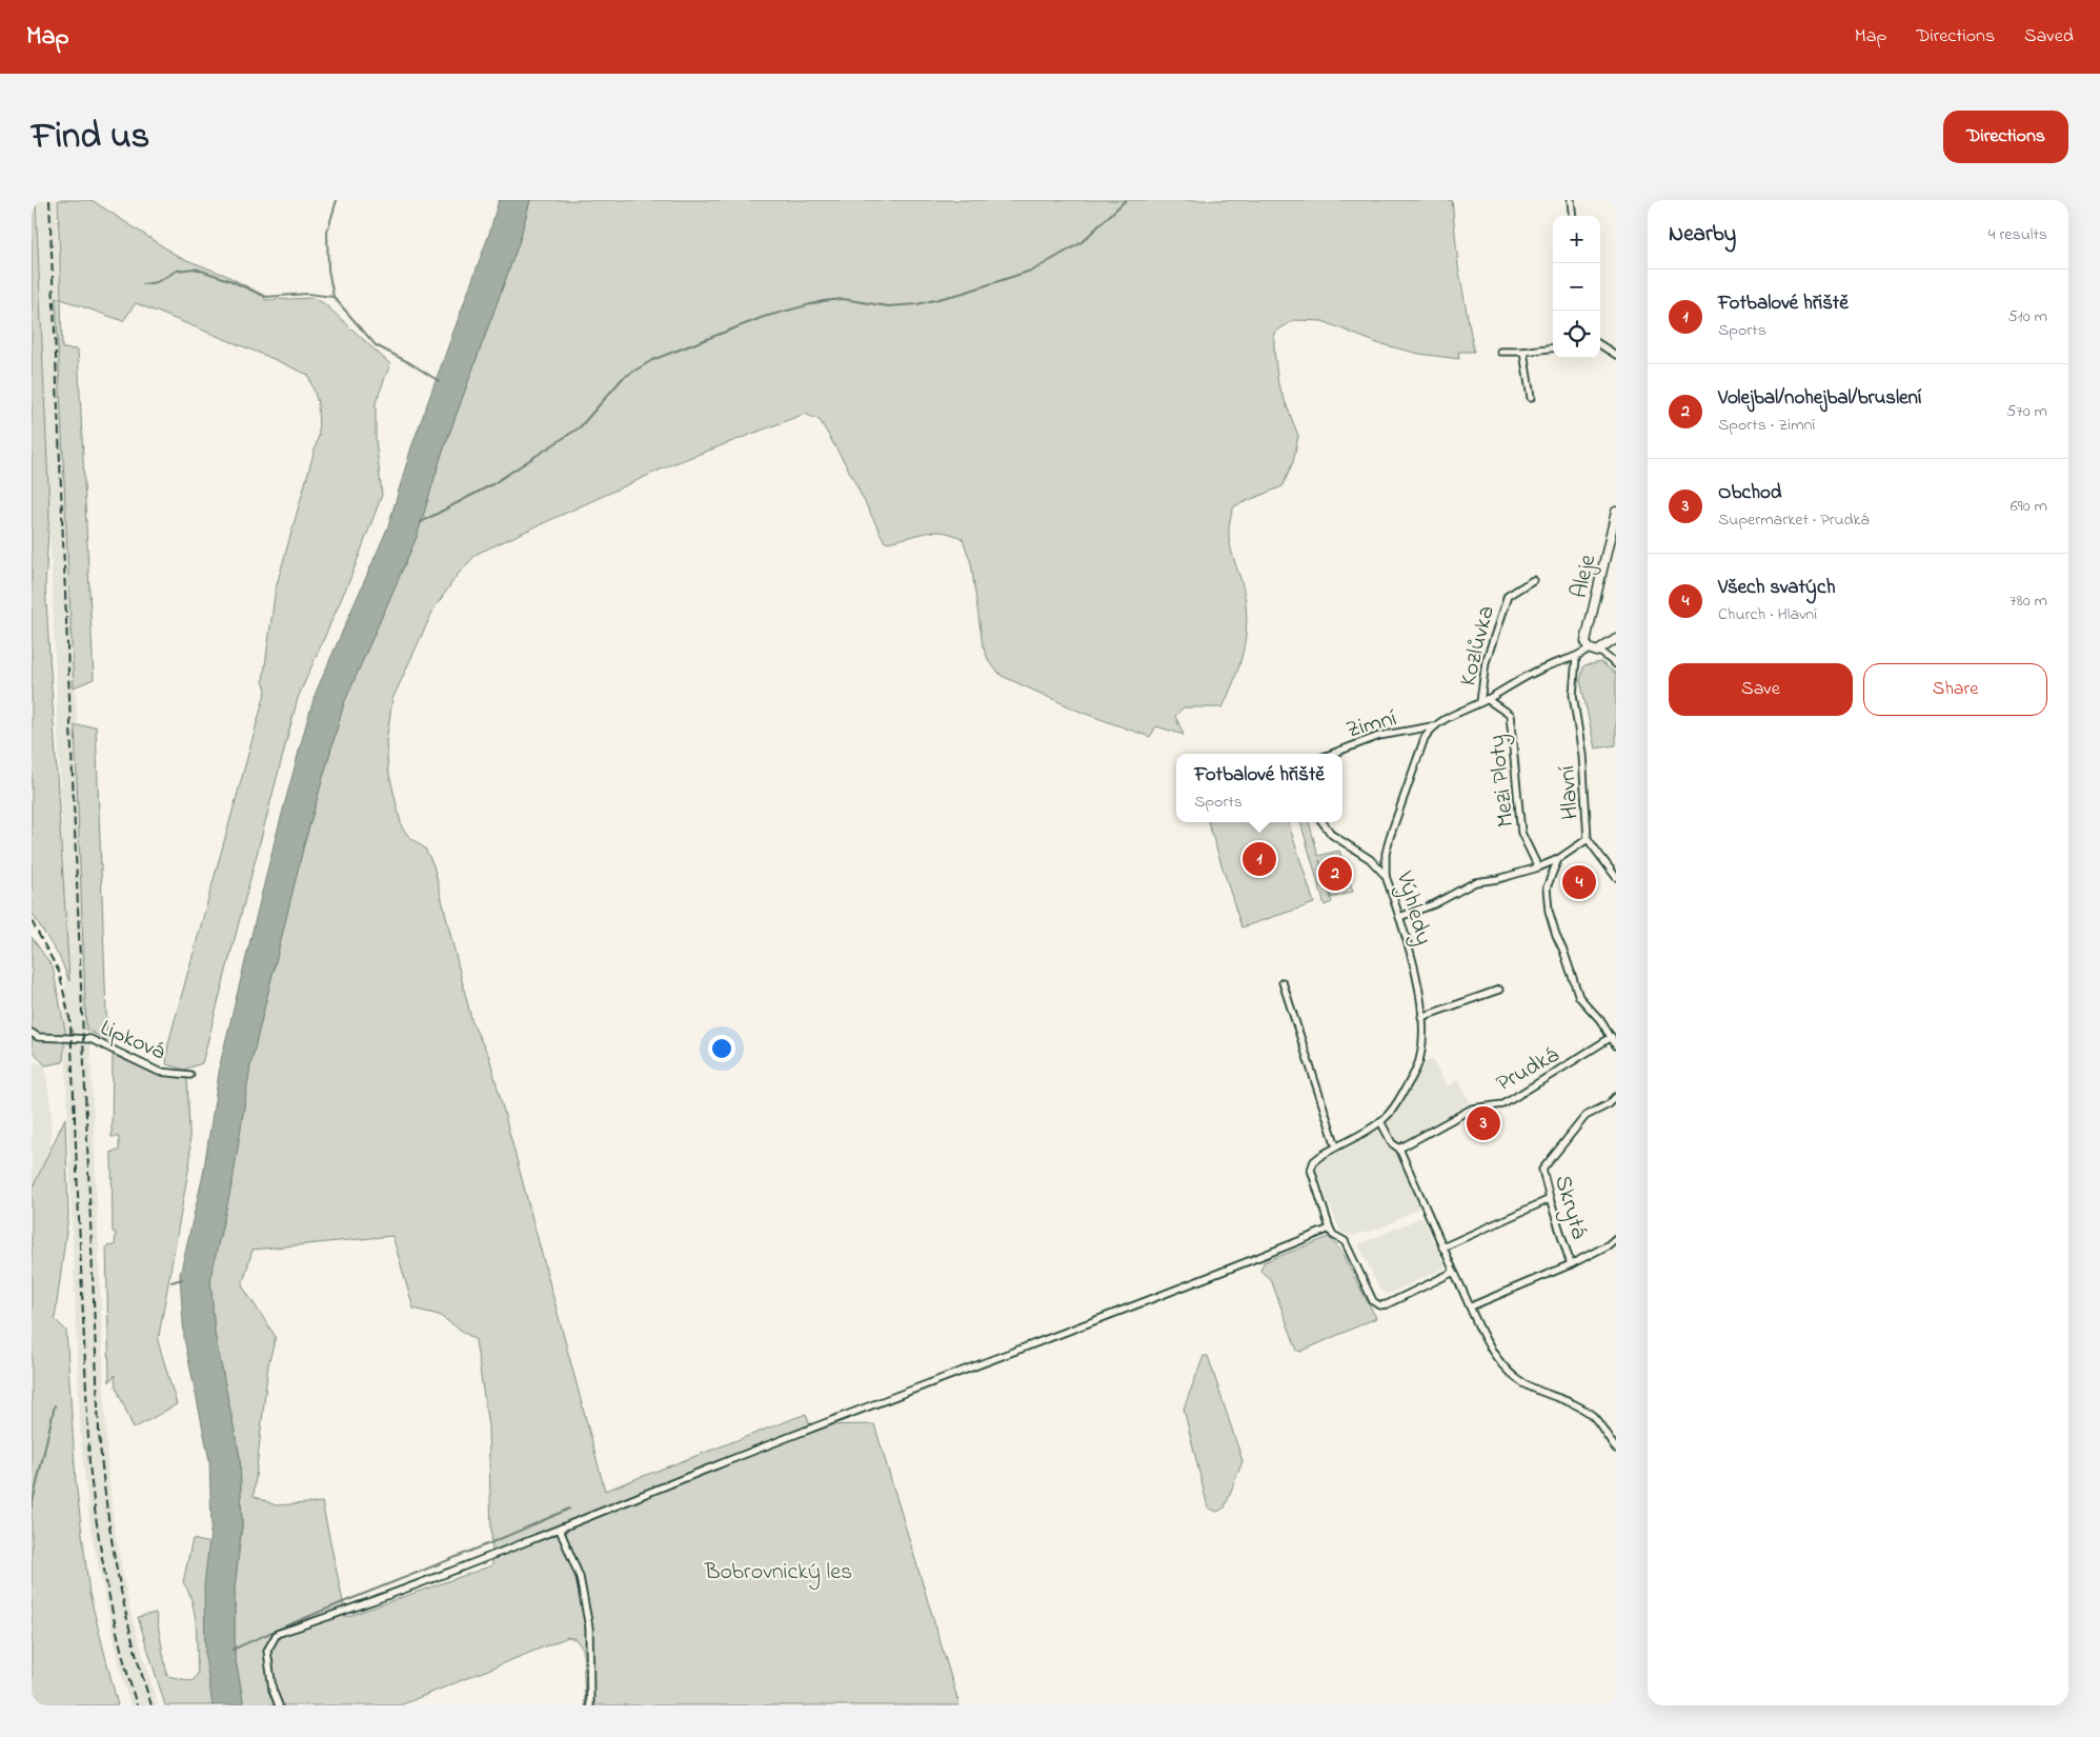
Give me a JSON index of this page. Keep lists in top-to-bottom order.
{
  "streets": {
    "street": [
      "Aleje",
      "Kozlůvka",
      "Zimní",
      "Mezi Ploty",
      "Hlavní",
      "Výhledy",
      "Lipková",
      "Prudká",
      "Skrytá"
    ]
  },
  "crossings": [
    ["Kozlůvka", "Mezi Ploty"],
    ["Zimní", "Výhledy"],
    ["Mezi Ploty", "Hlavní"],
    ["Hlavní", "Výhledy"]
  ],
  "parks": ["Bobrovnický les"],
  "page": {
    "header": "Map",
    "nav": ["Map", "Directions", "Saved"],
    "title": "Find us",
    "buttons": [
      "Directions",
      ["Save", "Share"]
    ],
    "heading": ["Nearby", "4 results"],
    "map_buttons": ["+", "−"],
    "list": [
      {
        "mark": "1",
        "name": "Fotbalové hřiště",
        "note": "Sports",
        "value": "510 m"
      },
      {
        "mark": "2",
        "name": "Volejbal/nohejbal/bruslení",
        "note": "Sports · Zimní",
        "value": "570 m"
      },
      {
        "mark": "3",
        "name": "Obchod",
        "note": "Supermarket · Prudká",
        "value": "690 m"
      },
      {
        "mark": "4",
        "name": "Všech svatých",
        "note": "Church · Hlavní",
        "value": "780 m"
      }
    ],
    "popup": ["Fotbalové hřiště", "Sports"],
    "pins": [
      "1",
      "2",
      "4",
      "3"
    ]
  }
}
